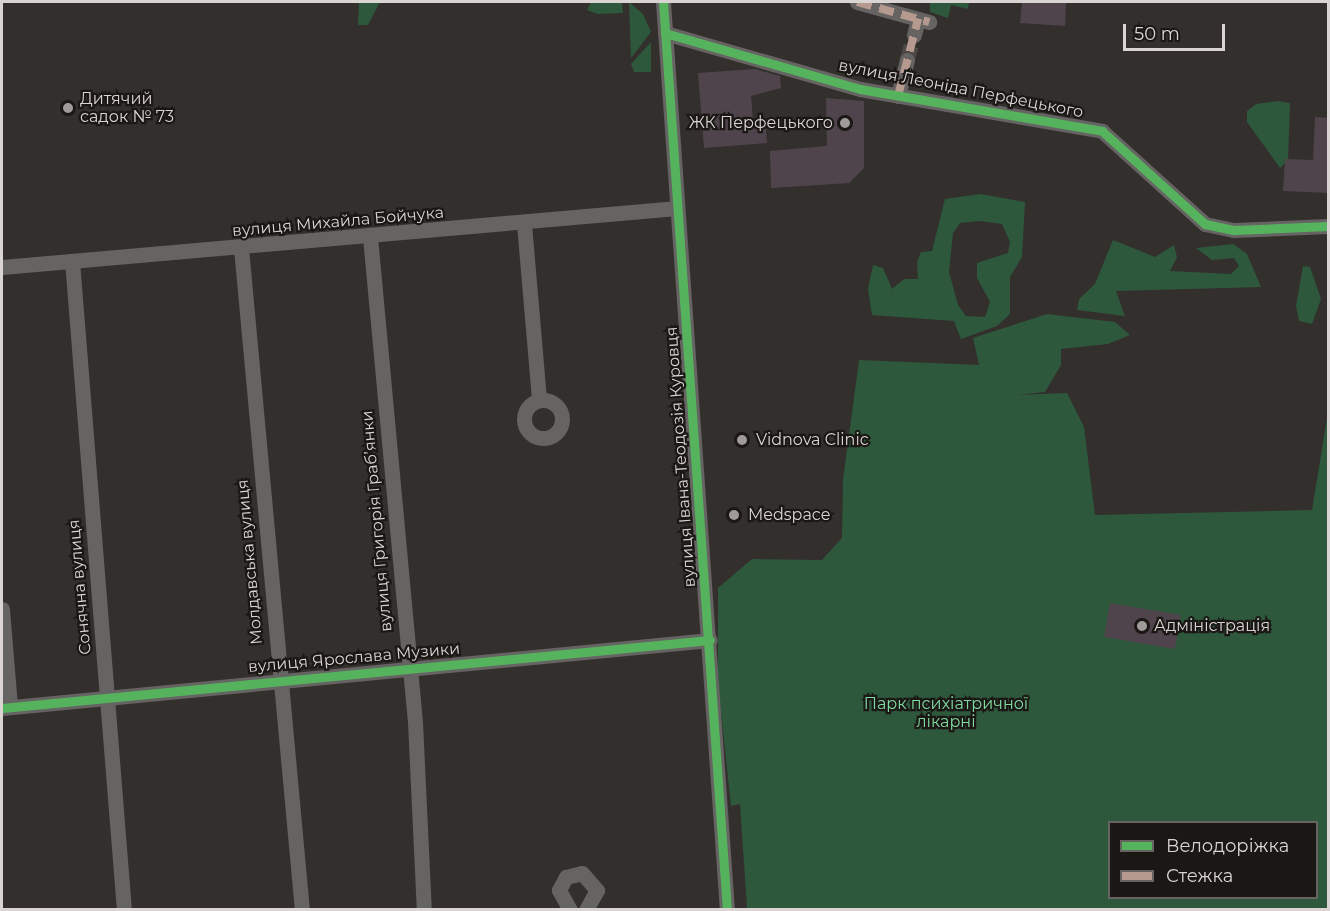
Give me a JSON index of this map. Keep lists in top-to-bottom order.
{
  "streets": {
    "street": [
      "вулиця Леоніда Перфецького",
      "вулиця Михайла Бойчука",
      "вулиця Івана-Теодозія Куровця",
      "вулиця Григорія Грабʼянки",
      "Молдавська вулиця",
      "Сонячна вулиця",
      "вулиця Ярослава Музики"
    ]
  },
  "crossings": [
    ["вулиця Леоніда Перфецького", "вулиця Івана-Теодозія Куровця"],
    ["вулиця Михайла Бойчука", "вулиця Івана-Теодозія Куровця"],
    ["вулиця Михайла Бойчука", "вулиця Григорія Грабʼянки"],
    ["вулиця Михайла Бойчука", "Молдавська вулиця"],
    ["вулиця Михайла Бойчука", "Сонячна вулиця"],
    ["вулиця Івана-Теодозія Куровця", "вулиця Ярослава Музики"],
    ["вулиця Григорія Грабʼянки", "вулиця Ярослава Музики"],
    ["Молдавська вулиця", "вулиця Ярослава Музики"],
    ["Сонячна вулиця", "вулиця Ярослава Музики"]
  ],
  "parks": ["Парк психіатричної лікарні"],
  "places": [
    "Дитячий садок № 73",
    "ЖК Перфецького",
    "Vidnova Clinic",
    "Medspace",
    "Адміністрація"
  ],
  "legend": ["Велодоріжка", "Стежка"],
  "scale_bar": "50 m"
}
